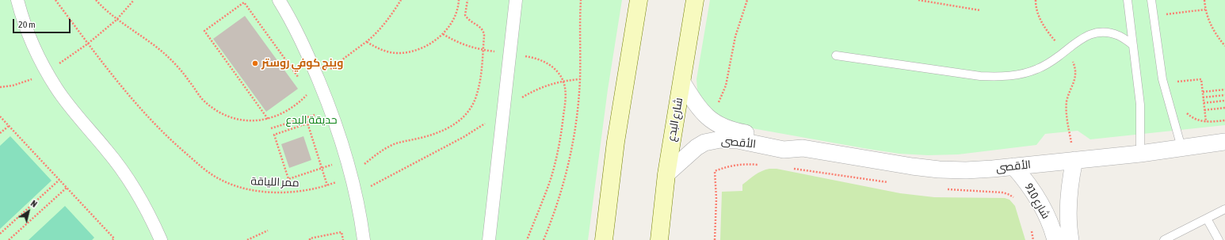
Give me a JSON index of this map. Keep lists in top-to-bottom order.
{
  "streets": {
    "main road": ["شارع البدع"],
    "street": ["الأقصى", "شارع 910"],
    "path": ["ممر اللياقة"]
  },
  "crossings": [
    ["شارع البدع", "الأقصى"],
    ["الأقصى", "شارع 910"]
  ],
  "parks": ["حديقة البدع"],
  "places": ["وينج كوفي روستر"],
  "scale_bar": "20 m",
  "north": "top right"
}
